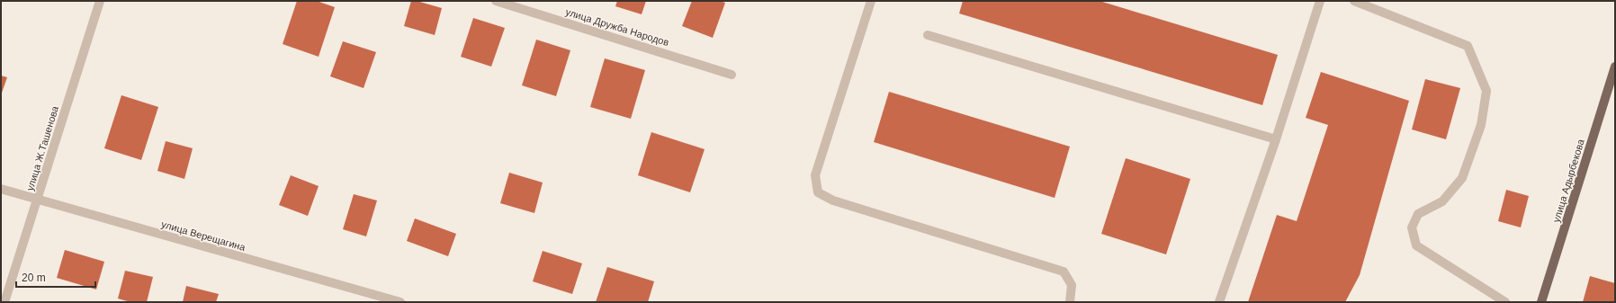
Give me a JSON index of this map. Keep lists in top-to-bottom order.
{
  "streets": {
    "main road": ["улица Адырбекова"],
    "street": ["улица Дружба Народов", "улица Ж.Ташенова", "улица Верещагина"]
  },
  "crossings": [
    ["улица Ж.Ташенова", "улица Верещагина"]
  ],
  "scale_bar": "20 m"
}
